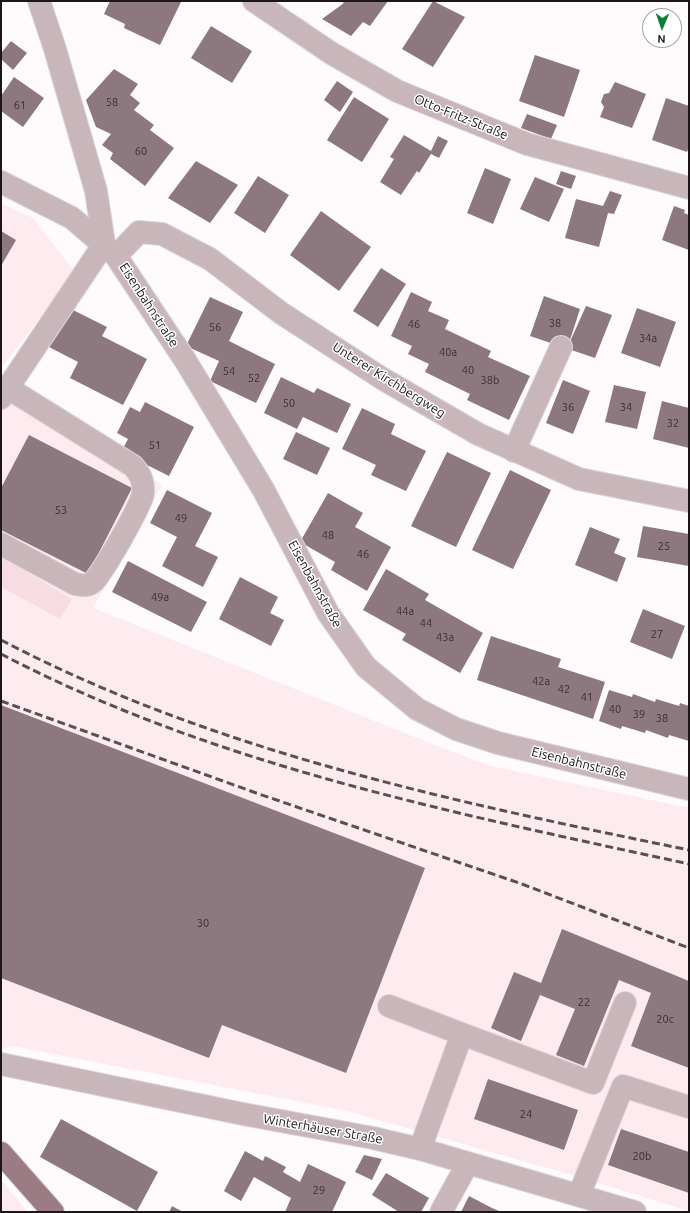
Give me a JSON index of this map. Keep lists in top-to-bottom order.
{
  "streets": {
    "street": [
      "Otto-Fritz-Straße",
      "Eisenbahnstraße",
      "Unterer Kirchbergweg",
      "Winterhäuser Straße"
    ]
  },
  "crossings": [
    ["Eisenbahnstraße", "Unterer Kirchbergweg"]
  ],
  "house_numbers": [
    "58",
    "61",
    "60",
    "38",
    "46",
    "56",
    "34a",
    "40a",
    "40",
    "54",
    "52",
    "38b",
    "50",
    "36",
    "34",
    "32",
    "51",
    "53",
    "49",
    "48",
    "25",
    "46",
    "49a",
    "44a",
    "44",
    "27",
    "43a",
    "42a",
    "42",
    "41",
    "40",
    "39",
    "38",
    "30",
    "22",
    "20c",
    "24",
    "20b",
    "29"
  ],
  "north": "bottom"
}
